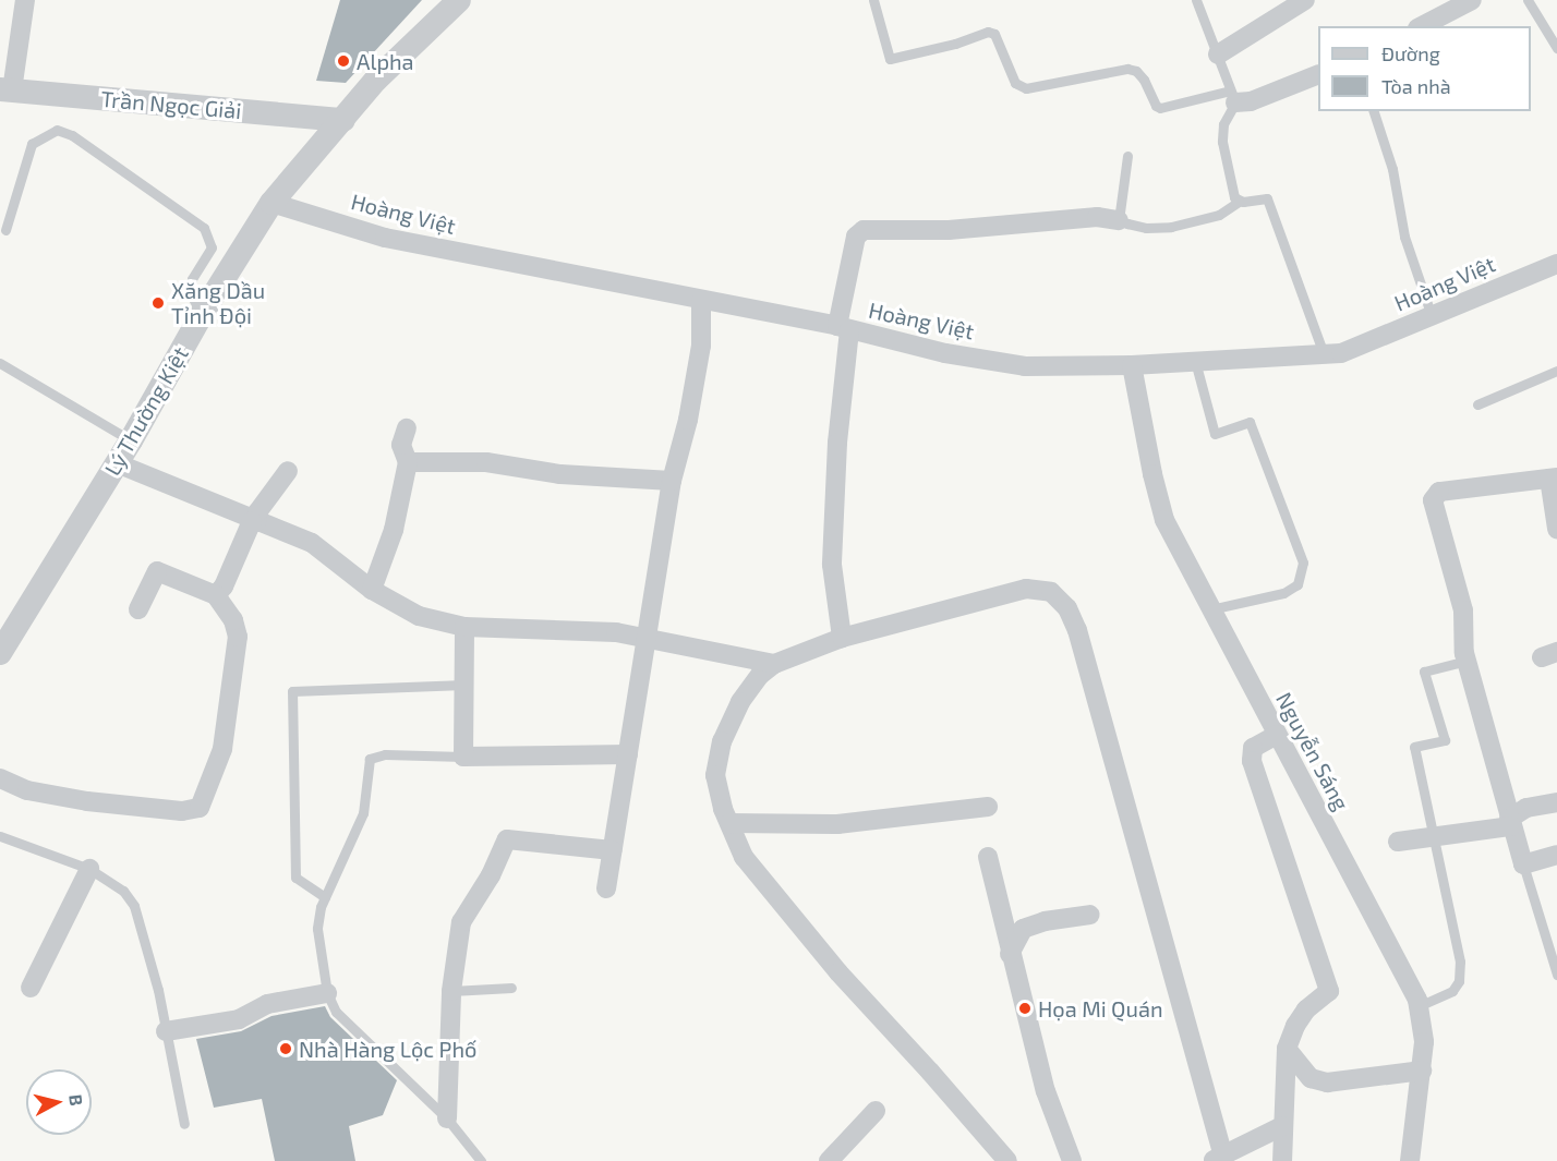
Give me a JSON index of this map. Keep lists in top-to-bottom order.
{
  "streets": {
    "street": [
      "Trần Ngọc Giải",
      "Hoàng Việt",
      "Lý Thường Kiệt",
      "Nguyễn Sáng"
    ]
  },
  "crossings": [
    ["Trần Ngọc Giải", "Lý Thường Kiệt"],
    ["Hoàng Việt", "Lý Thường Kiệt"],
    ["Hoàng Việt", "Nguyễn Sáng"]
  ],
  "places": [
    "Alpha",
    "Xăng Dầu Tỉnh Đội",
    "Họa Mi Quán",
    "Nhà Hàng Lộc Phố"
  ],
  "legend": ["Đường", "Tòa nhà"],
  "north": "right"
}
